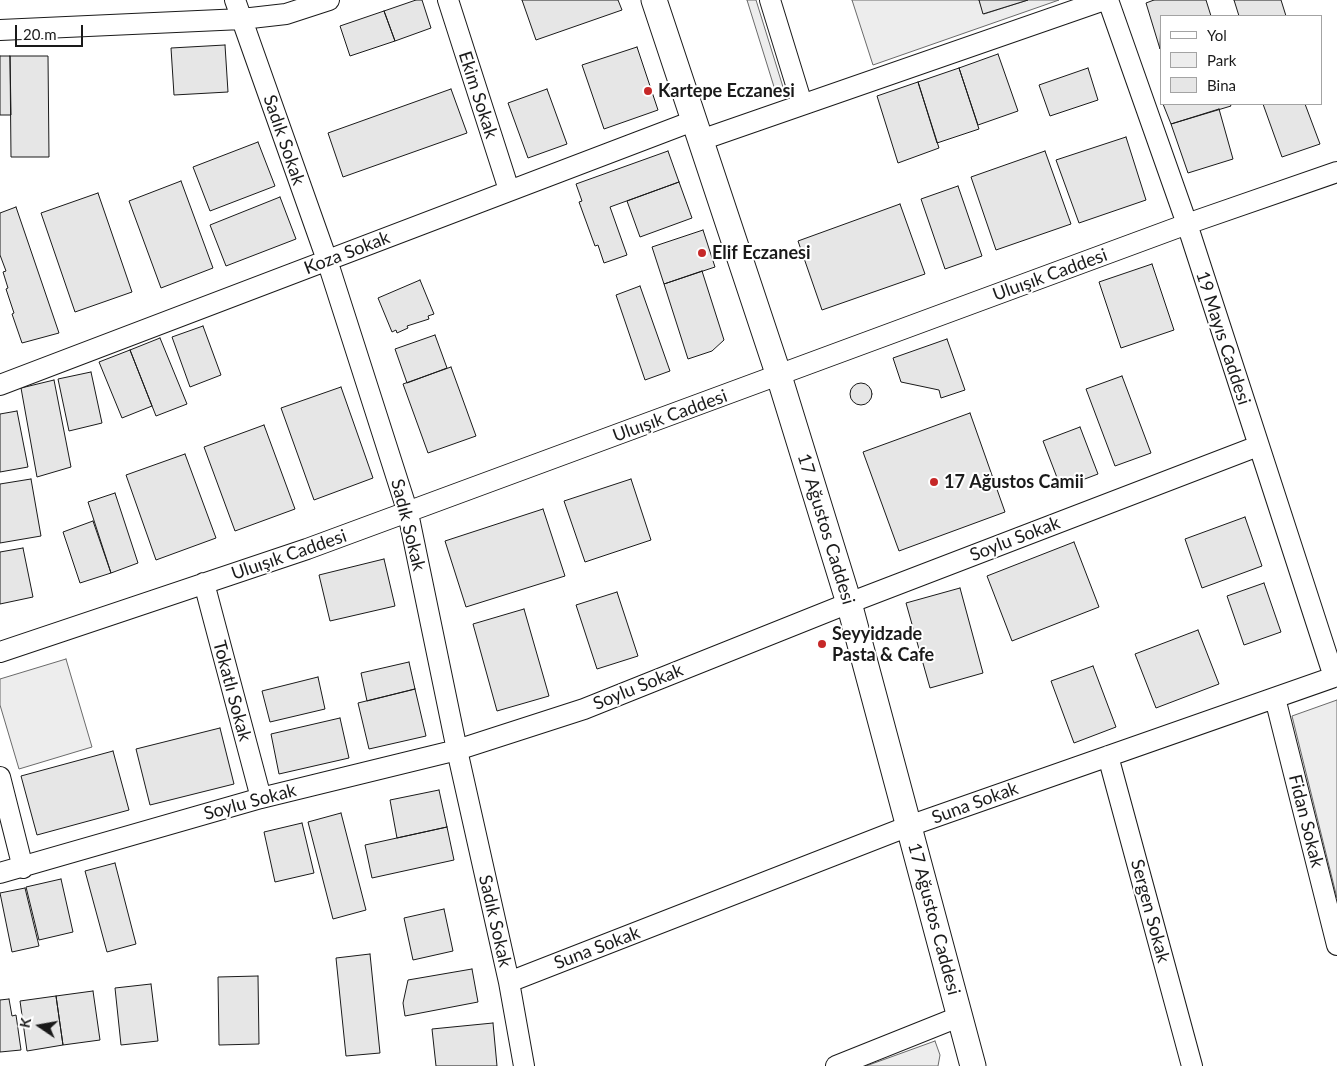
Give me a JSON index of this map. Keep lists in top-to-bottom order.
{
  "streets": {
    "street": [
      "Ekim Sokak",
      "Sadık Sokak",
      "Koza Sokak",
      "Uluışık Caddesi",
      "19 Mayıs Caddesi",
      "17 Ağustos Caddesi",
      "Soylu Sokak",
      "Tokatlı Sokak",
      "Suna Sokak",
      "Fidan Sokak",
      "Sergen Sokak"
    ]
  },
  "crossings": [
    ["Ekim Sokak", "Koza Sokak"],
    ["Sadık Sokak", "Koza Sokak"],
    ["Sadık Sokak", "Uluışık Caddesi"],
    ["Sadık Sokak", "Soylu Sokak"],
    ["Sadık Sokak", "Suna Sokak"],
    ["Koza Sokak", "17 Ağustos Caddesi"],
    ["Uluışık Caddesi", "19 Mayıs Caddesi"],
    ["Uluışık Caddesi", "17 Ağustos Caddesi"],
    ["Uluışık Caddesi", "Tokatlı Sokak"],
    ["19 Mayıs Caddesi", "Soylu Sokak"],
    ["19 Mayıs Caddesi", "Suna Sokak"],
    ["17 Ağustos Caddesi", "Soylu Sokak"],
    ["17 Ağustos Caddesi", "Suna Sokak"],
    ["Soylu Sokak", "Tokatlı Sokak"],
    ["Suna Sokak", "Fidan Sokak"],
    ["Suna Sokak", "Sergen Sokak"]
  ],
  "places": [
    "Kartepe Eczanesi",
    "Elif Eczanesi",
    "17 Ağustos Camii",
    "Seyyidzade Pasta & Cafe"
  ],
  "legend": ["Yol", "Park", "Bina"],
  "scale_bar": "20 m",
  "north": "left"
}
